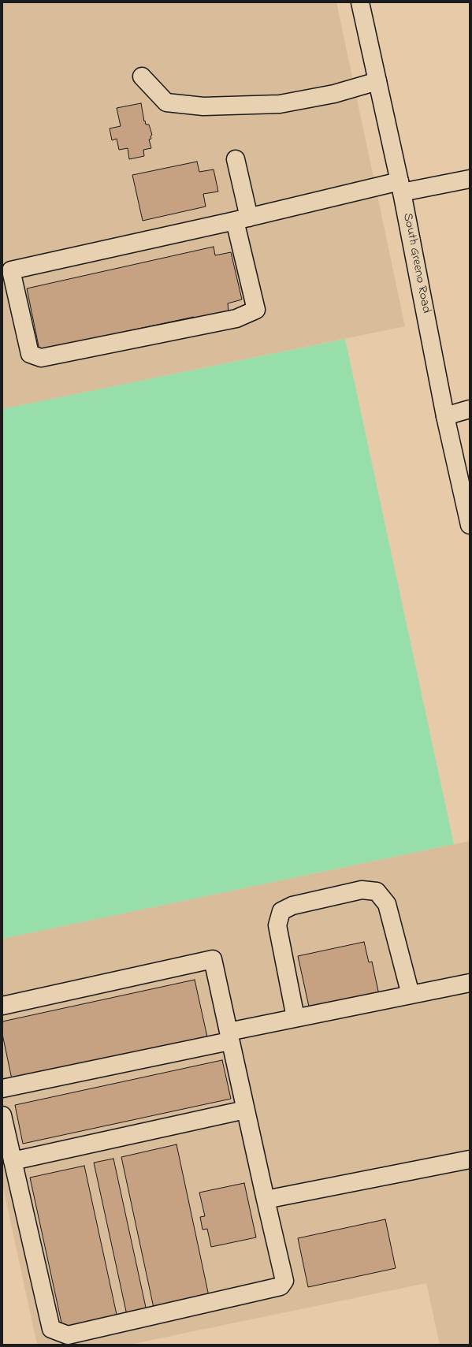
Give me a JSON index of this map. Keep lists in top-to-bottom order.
{
  "streets": {
    "main road": ["South Greeno Road"]
  }
}
